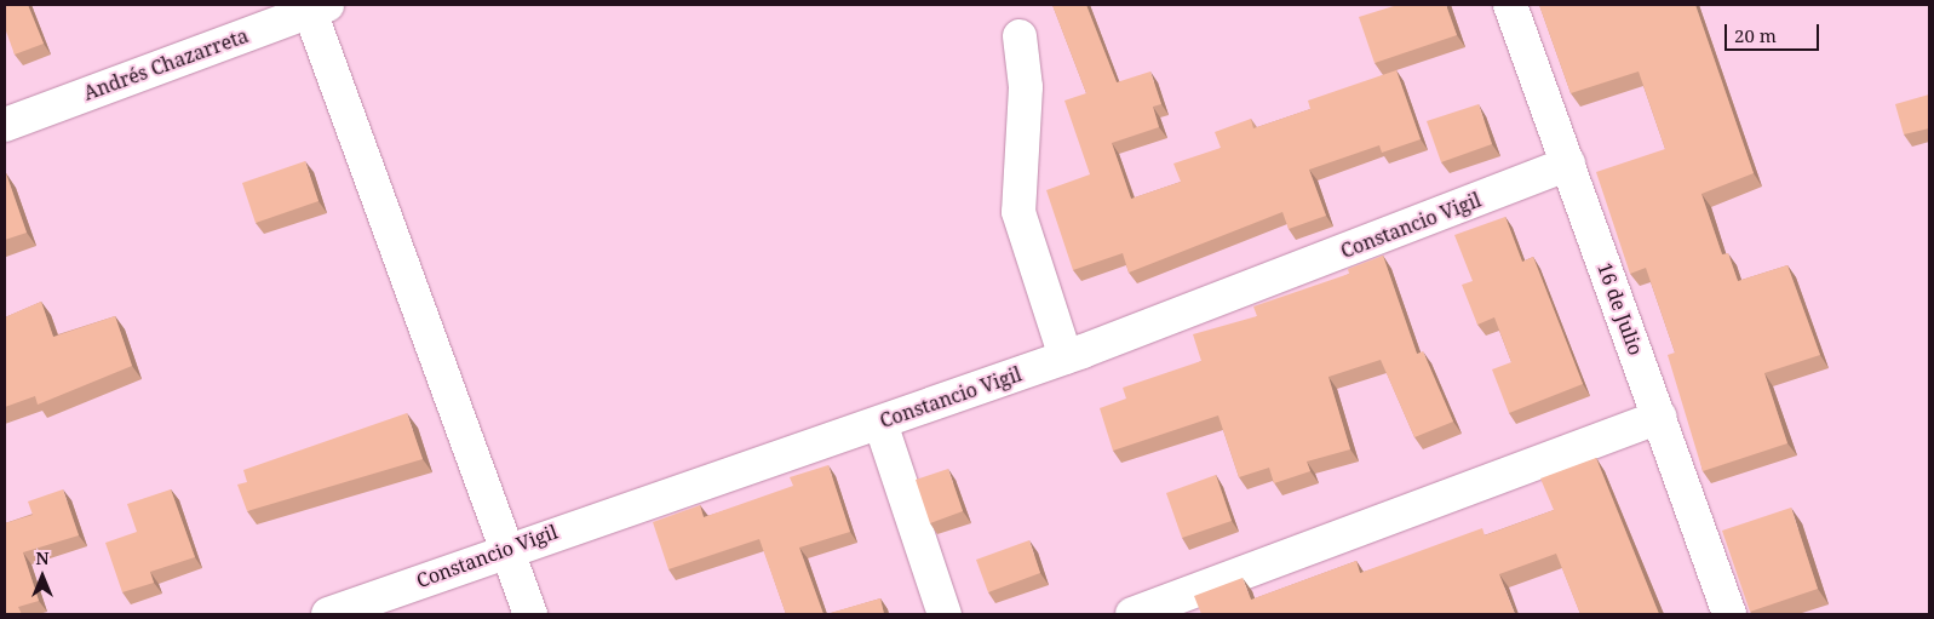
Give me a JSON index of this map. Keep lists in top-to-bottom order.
{
  "streets": {
    "street": ["Andrés Chazarreta", "Constancio Vigil", "16 de Julio"]
  },
  "crossings": [
    ["Constancio Vigil", "16 de Julio"]
  ],
  "scale_bar": "20 m",
  "north": "top"
}
